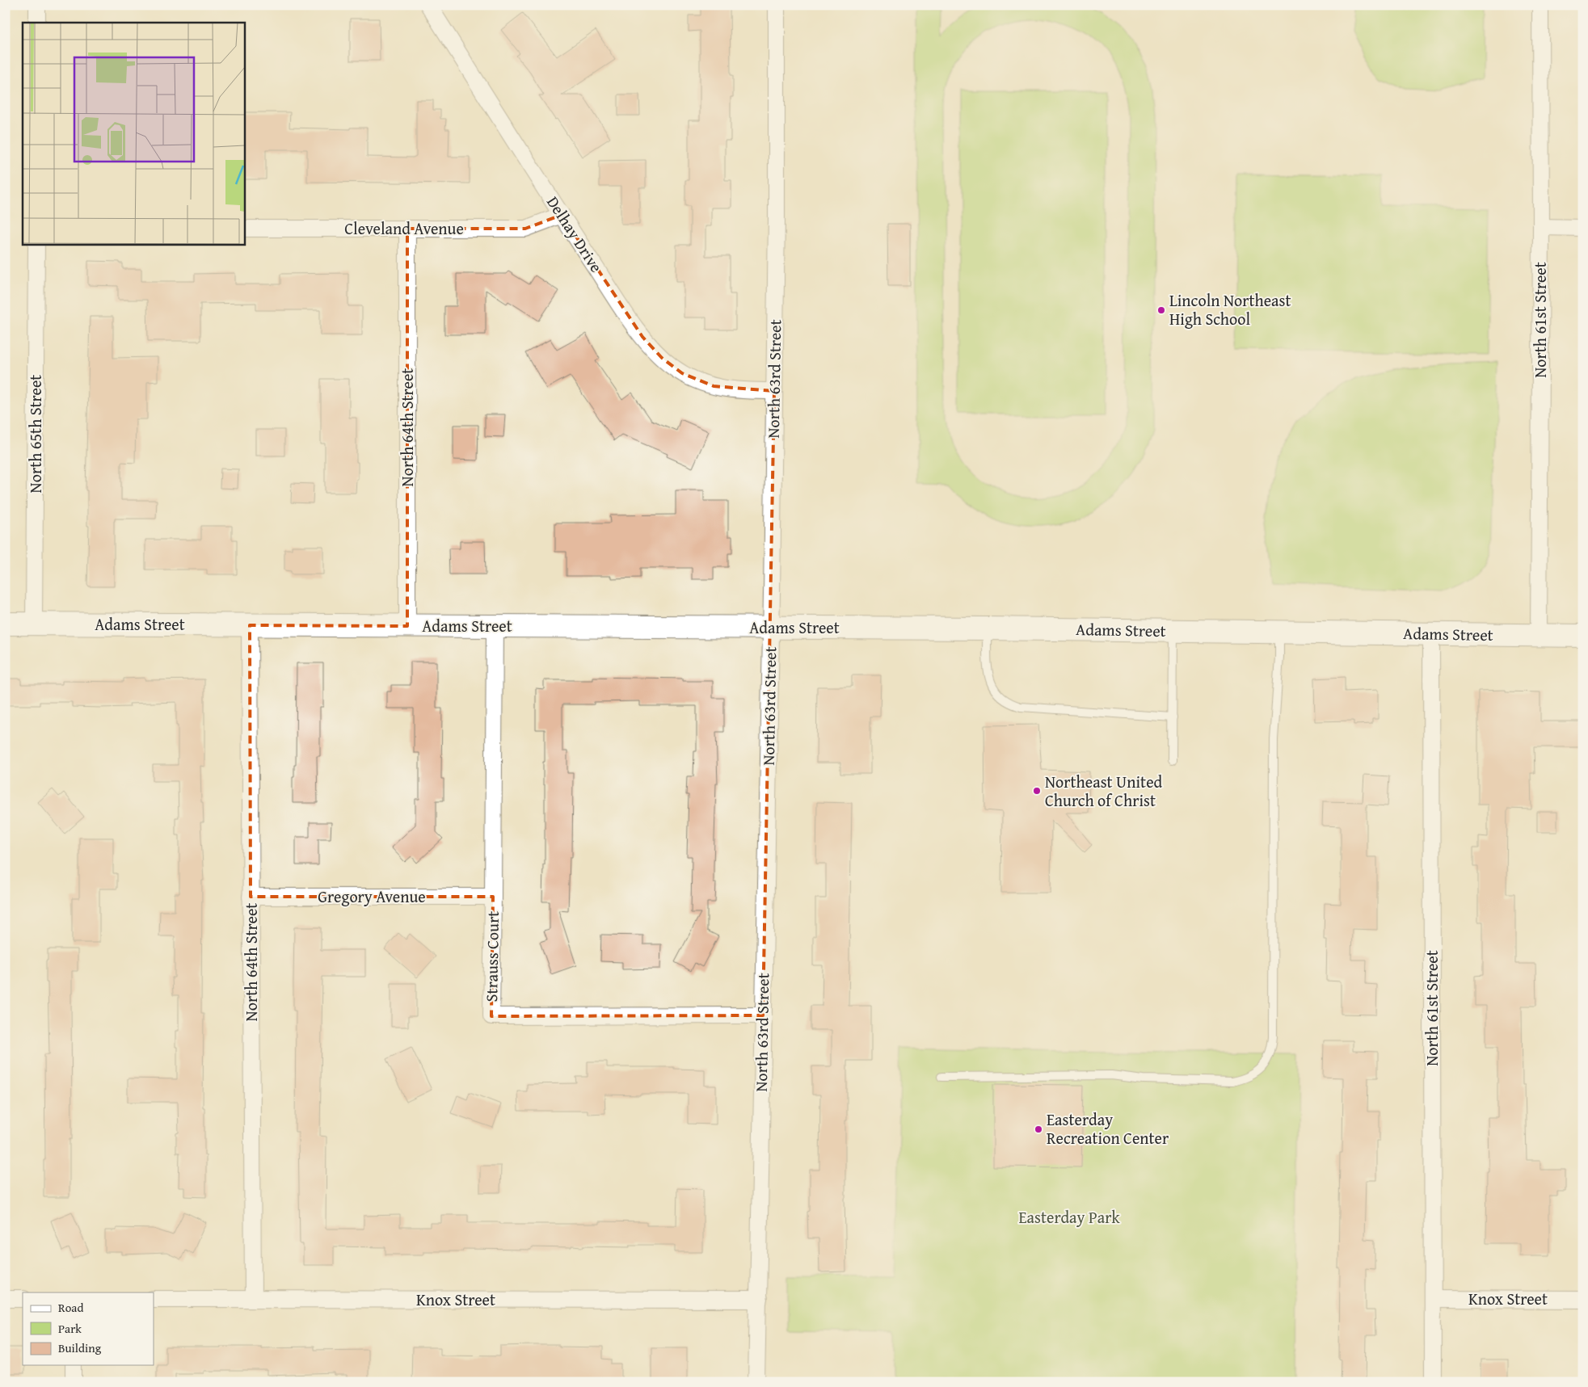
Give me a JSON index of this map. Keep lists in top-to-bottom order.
{
  "streets": {
    "main road": ["Adams Street"],
    "street": [
      "Cleveland Avenue",
      "Delhay Drive",
      "North 61st Street",
      "North 63rd Street",
      "North 64th Street",
      "North 65th Street",
      "Gregory Avenue",
      "Strauss Court",
      "Knox Street"
    ]
  },
  "crossings": [
    ["Cleveland Avenue", "Delhay Drive"],
    ["Cleveland Avenue", "North 64th Street"],
    ["Delhay Drive", "North 63rd Street"],
    ["North 61st Street", "Adams Street"],
    ["North 61st Street", "Knox Street"],
    ["North 63rd Street", "Adams Street"],
    ["North 63rd Street", "Strauss Court"],
    ["North 63rd Street", "Knox Street"],
    ["North 64th Street", "Adams Street"],
    ["North 64th Street", "Gregory Avenue"],
    ["North 64th Street", "Knox Street"],
    ["North 65th Street", "Adams Street"],
    ["Adams Street", "Strauss Court"],
    ["Gregory Avenue", "Strauss Court"]
  ],
  "parks": ["Easterday Park"],
  "places": ["Lincoln Northeast High School", "Northeast United Church of Christ", "Easterday Recreation Center"],
  "legend": ["Road", "Park", "Building"]
}
